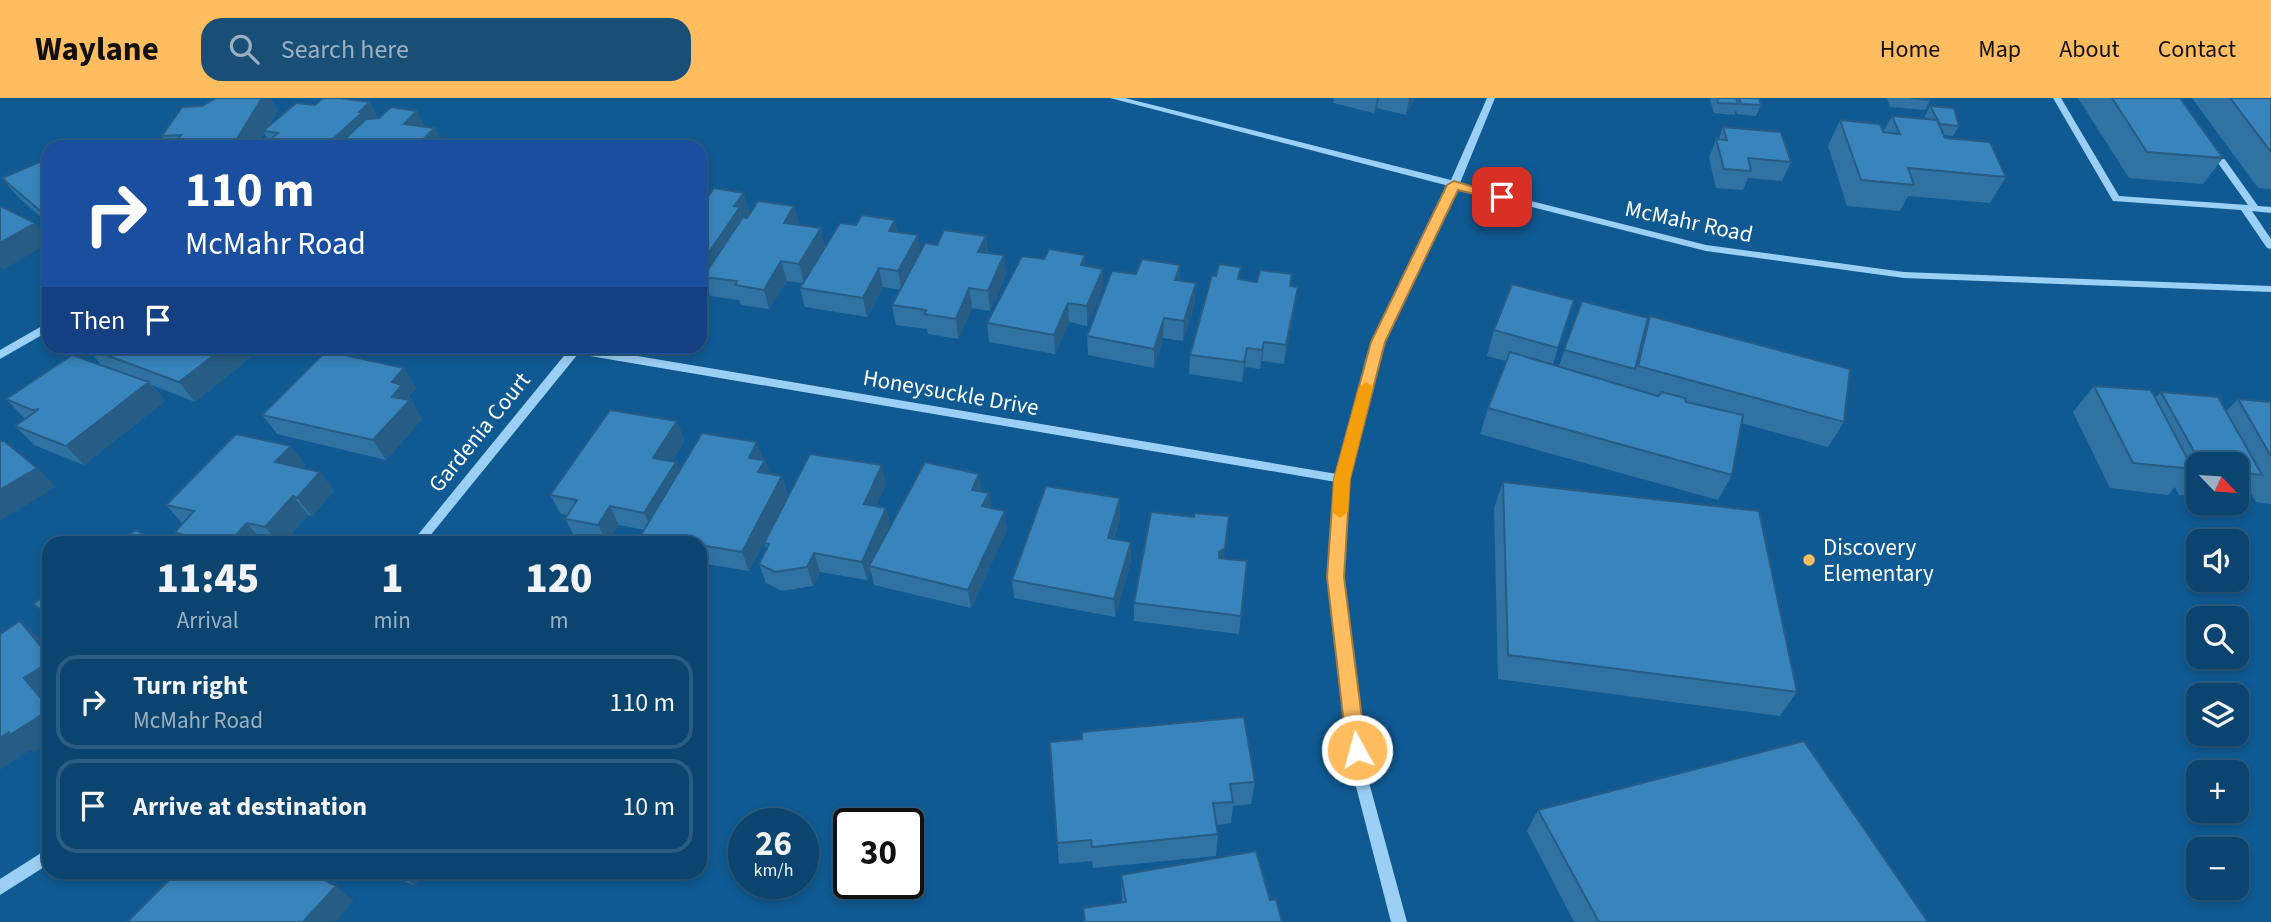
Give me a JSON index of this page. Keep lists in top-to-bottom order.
{
  "streets": {
    "street": ["McMahr Road", "Honeysuckle Drive", "Gardenia Court"]
  },
  "places": ["Discovery Elementary"],
  "north": "bottom right",
  "page": {
    "header": "Waylane",
    "search": "Search here",
    "nav": [
      "Home",
      "Map",
      "About",
      "Contact"
    ],
    "turn": ["110 m", "McMahr Road"],
    "then": "Then",
    "map_buttons": ["+", "−"],
    "eta": [
      "11:45",
      "Arrival",
      "1",
      "min",
      "120",
      "m"
    ],
    "list": [
      {
        "name": "Turn right",
        "note": "McMahr Road",
        "value": "110 m"
      },
      {
        "name": "Arrive at destination",
        "value": "10 m"
      }
    ],
    "speed": "26 km/h",
    "limit": "30"
  }
}
